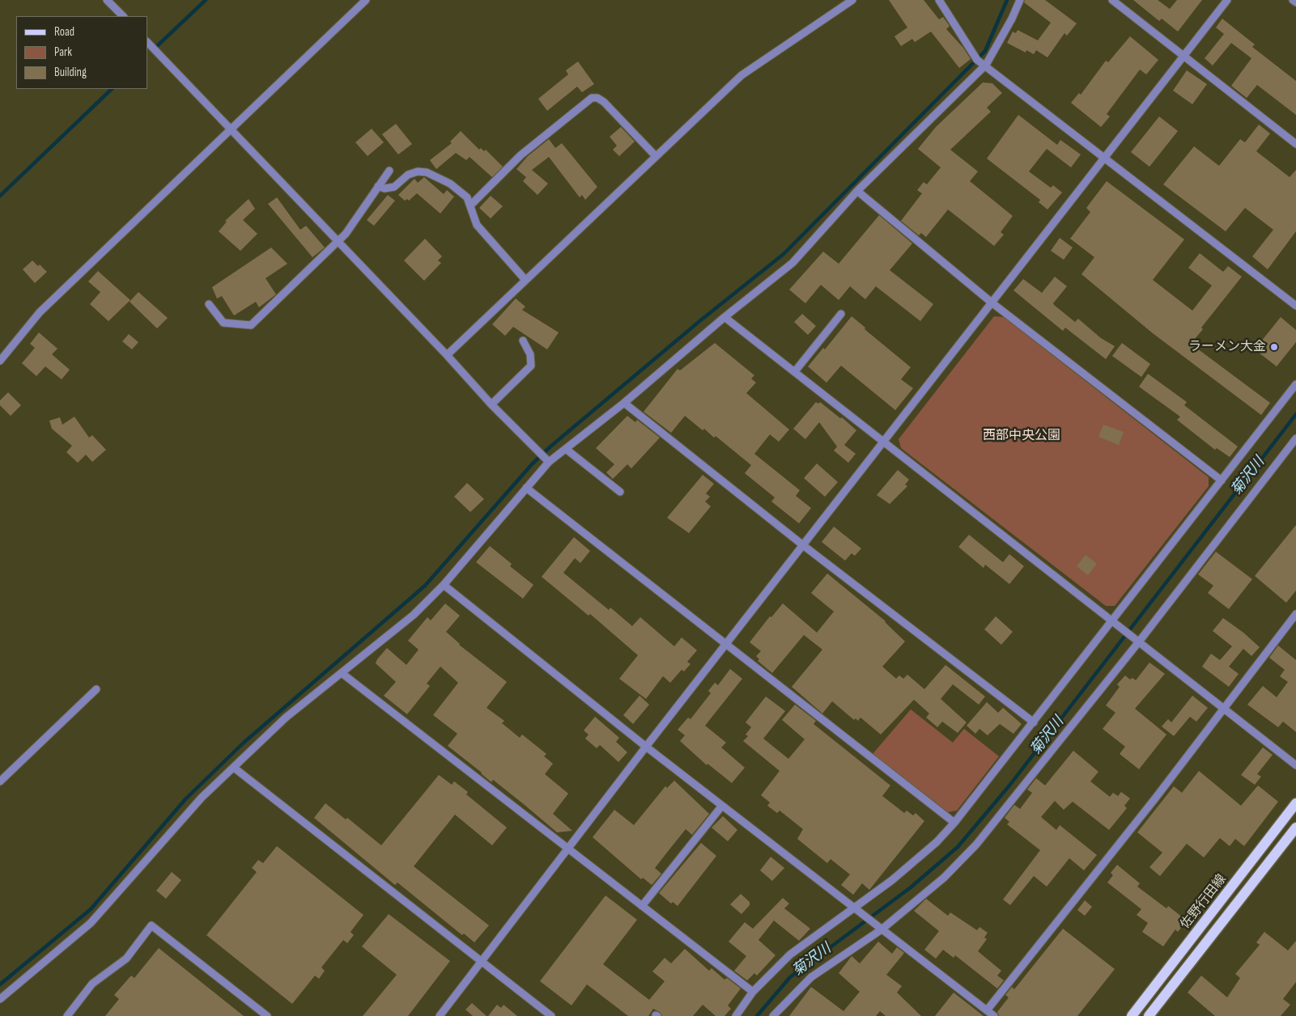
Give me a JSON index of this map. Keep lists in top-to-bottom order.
{
  "streets": {
    "main road": ["佐野行田線"]
  },
  "water": ["菊沢川"],
  "parks": ["西部中央公園"],
  "places": ["ラーメン大金"],
  "legend": ["Road", "Park", "Building"]
}
